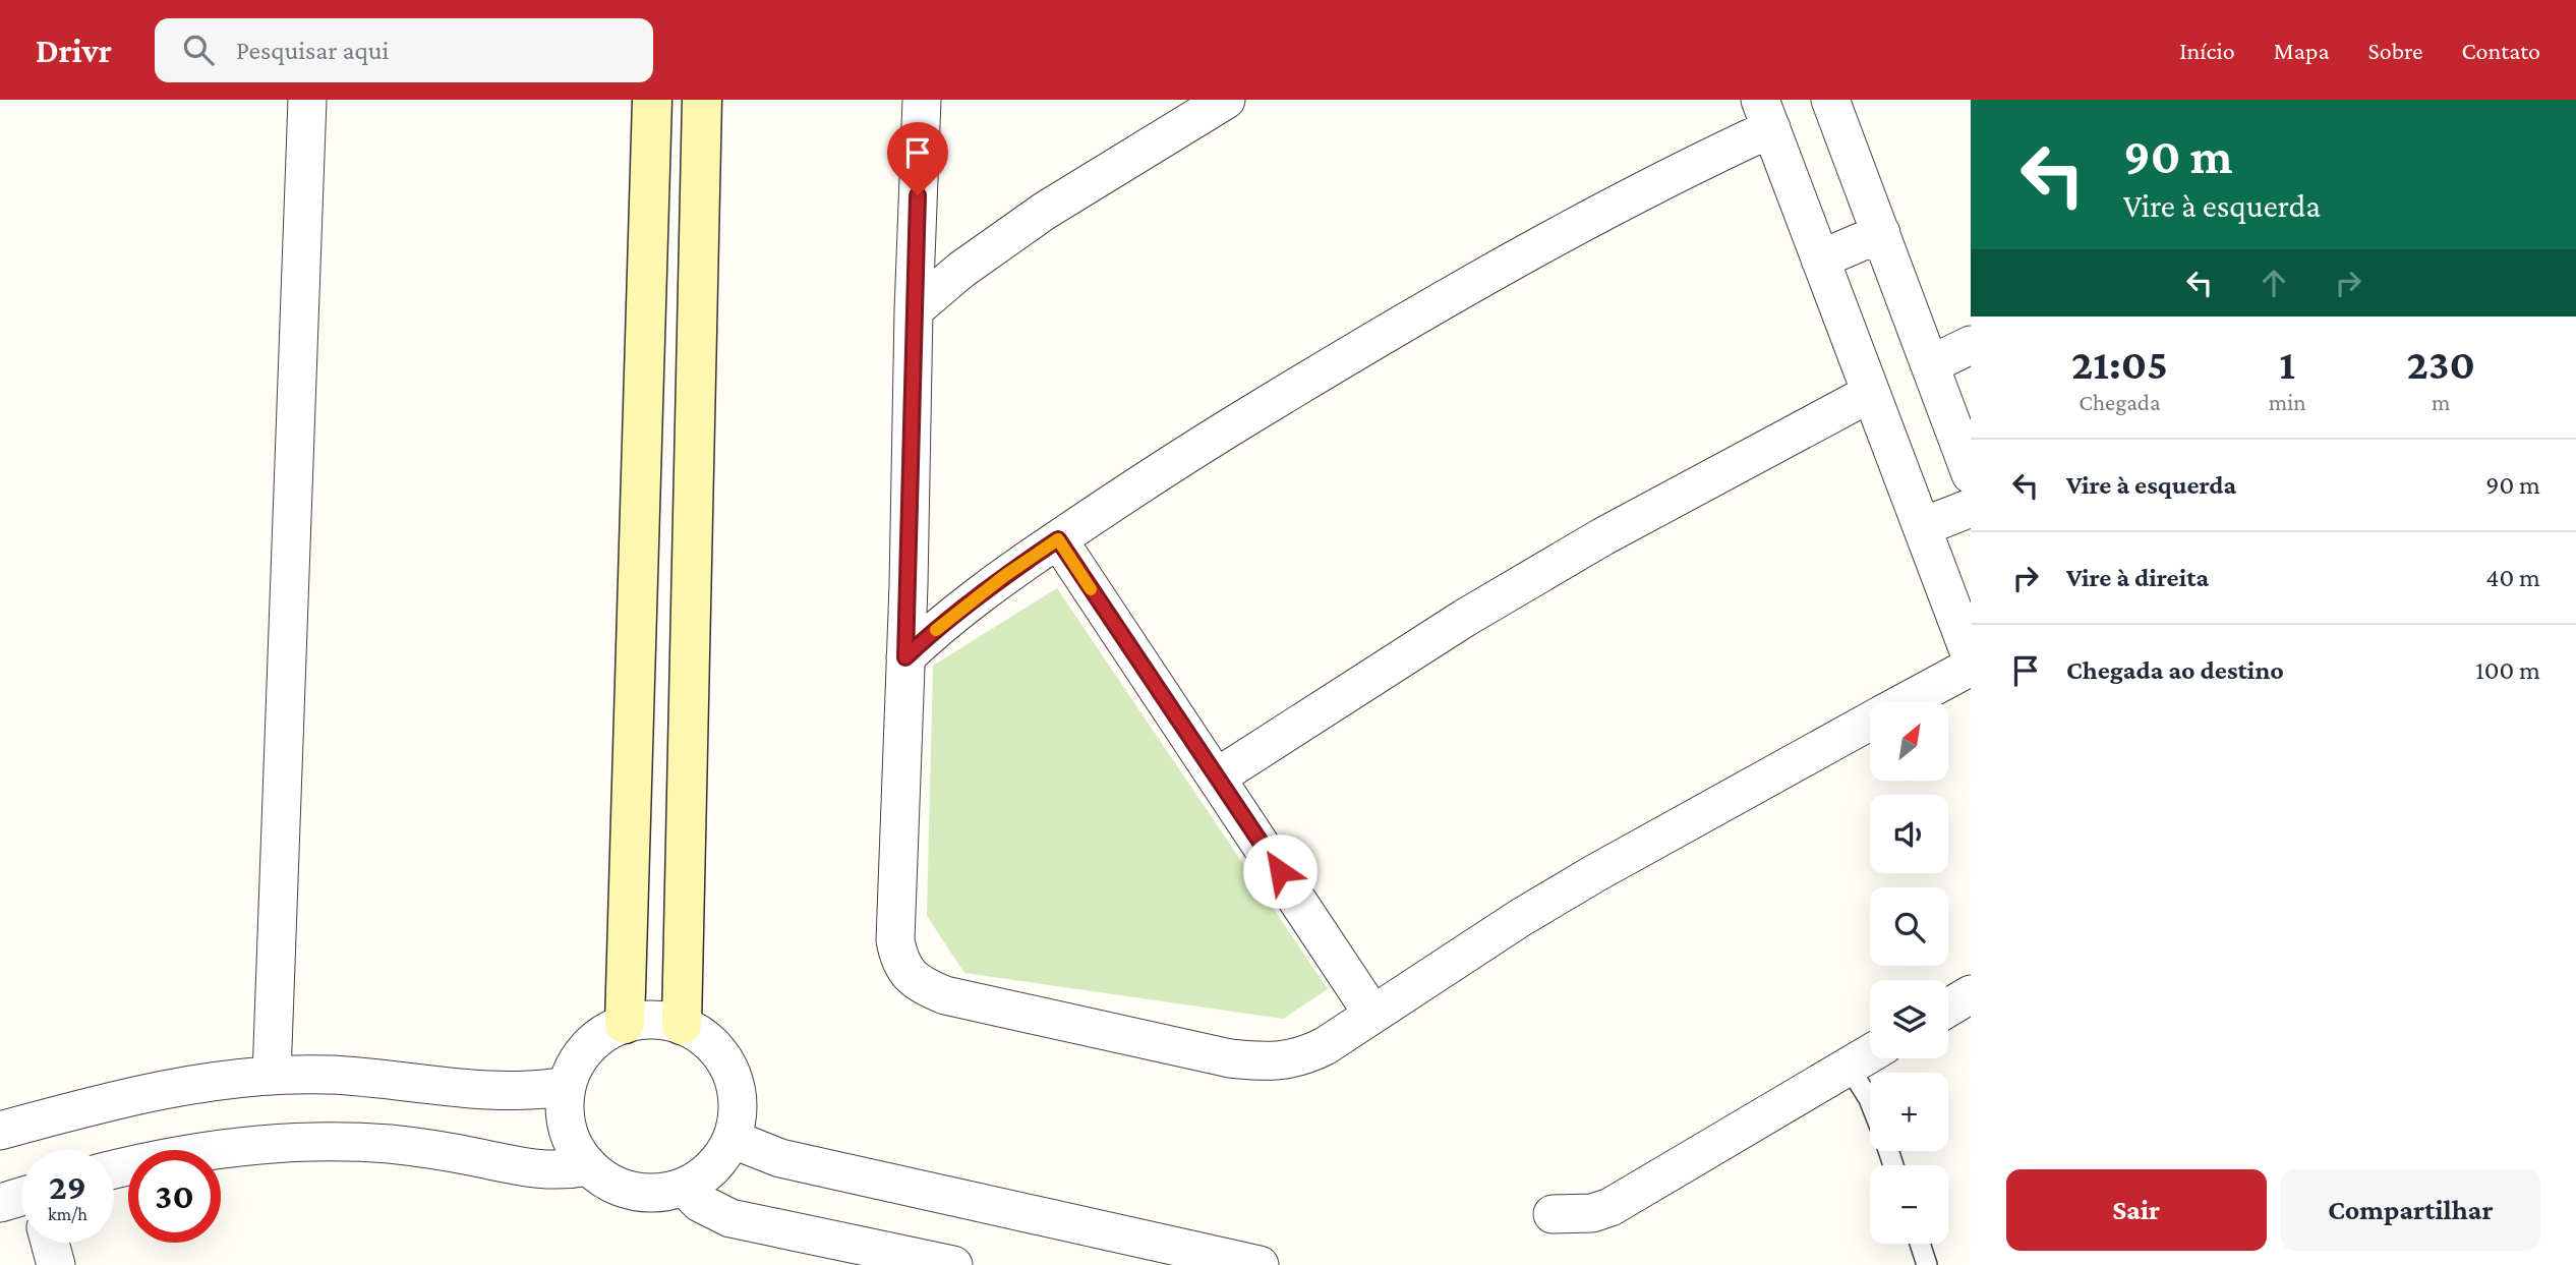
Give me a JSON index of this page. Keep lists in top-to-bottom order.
{
  "north": "top right",
  "page": {
    "header": "Drivr",
    "search": "Pesquisar aqui",
    "nav": [
      "Início",
      "Mapa",
      "Sobre",
      "Contato"
    ],
    "turn": ["90 m", "Vire à esquerda"],
    "eta": [
      "21:05",
      "Chegada",
      "1",
      "min",
      "230",
      "m"
    ],
    "list": [
      {
        "name": "Vire à esquerda",
        "value": "90 m"
      },
      {
        "name": "Vire à direita",
        "value": "40 m"
      },
      {
        "name": "Chegada ao destino",
        "value": "100 m"
      }
    ],
    "map_buttons": ["+", "−"],
    "speed": "29 km/h",
    "limit": "30",
    "buttons": ["Sair", "Compartilhar"]
  }
}
